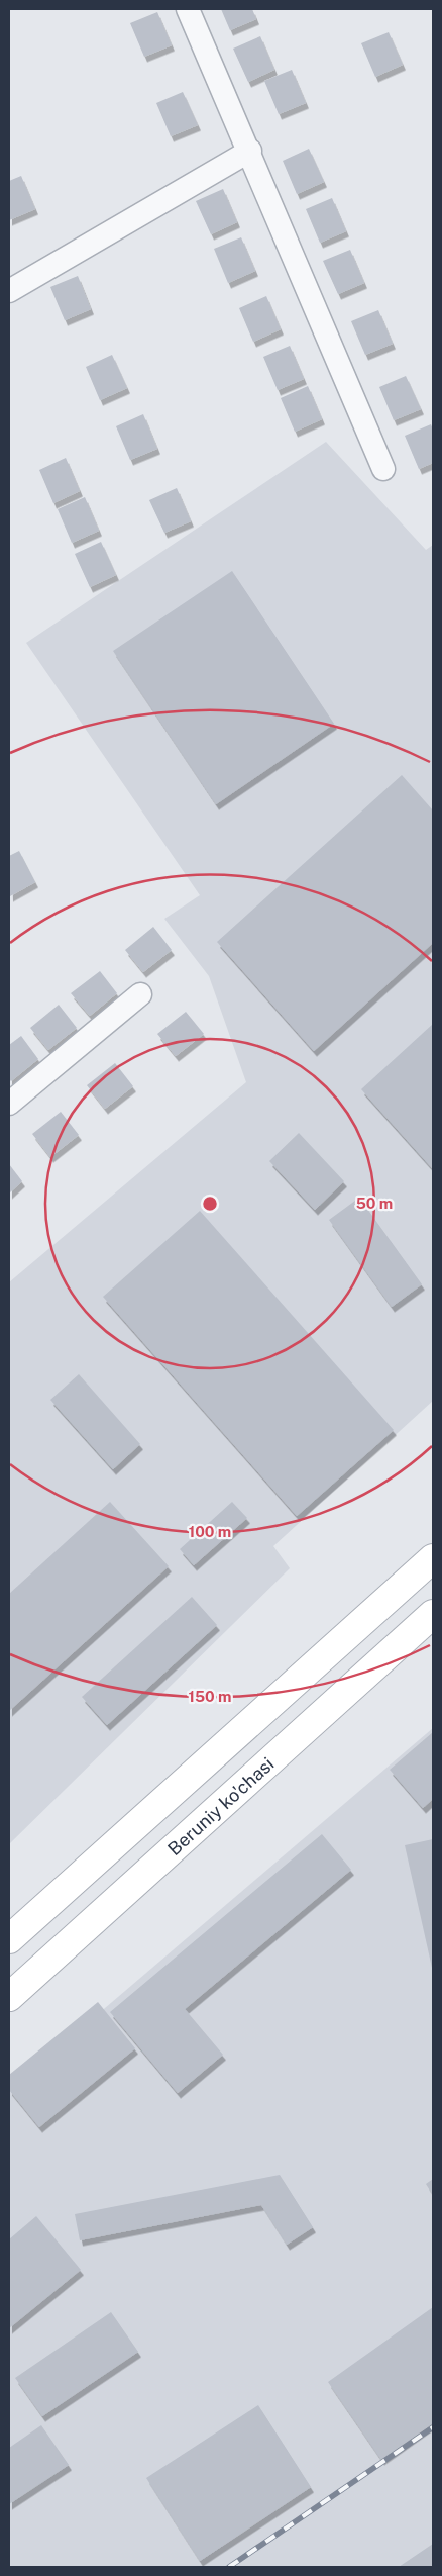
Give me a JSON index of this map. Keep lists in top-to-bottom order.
{
  "streets": {
    "main road": ["Beruniy ko'chasi"]
  },
  "rings": ["50 m", "100 m", "150 m"]
}
